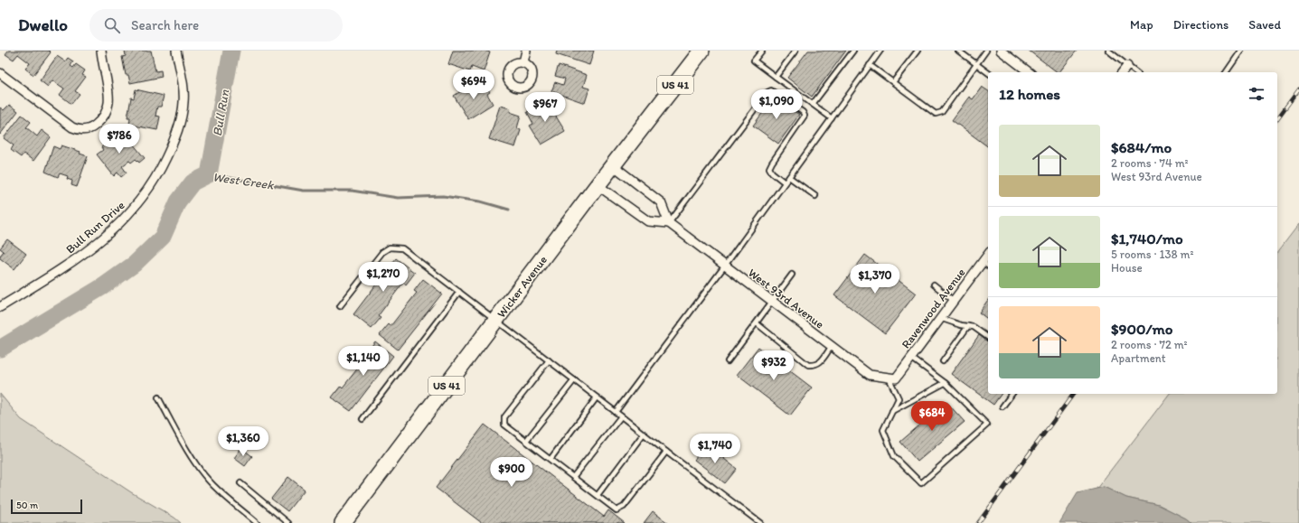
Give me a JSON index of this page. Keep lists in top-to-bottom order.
{
  "streets": {
    "highway": ["US 41", "Wicker Avenue"],
    "street": ["Bull Run Drive", "West 93rd Avenue", "Ravenwood Avenue"]
  },
  "crossings": [
    ["West 93rd Avenue", "Ravenwood Avenue"]
  ],
  "water": ["Bull Run", "West Creek"],
  "scale_bar": "50 m",
  "page": {
    "header": "Dwello",
    "search": "Search here",
    "nav": ["Map", "Directions", "Saved"],
    "price": [
      "$694",
      "$1,090",
      "$967",
      "$786",
      "$1,270",
      "$1,370",
      "$1,140",
      "$932",
      "$684",
      "$1,360",
      "$1,740",
      "$900"
    ],
    "heading": "12 homes",
    "list": [
      {
        "name": "$684/mo",
        "note": "2 rooms · 74 m² · West 93rd Avenue"
      },
      {
        "name": "$1,740/mo",
        "note": "5 rooms · 138 m² · House"
      },
      {
        "name": "$900/mo",
        "note": "2 rooms · 72 m² · Apartment"
      }
    ],
    "scale": "50 m"
  }
}
